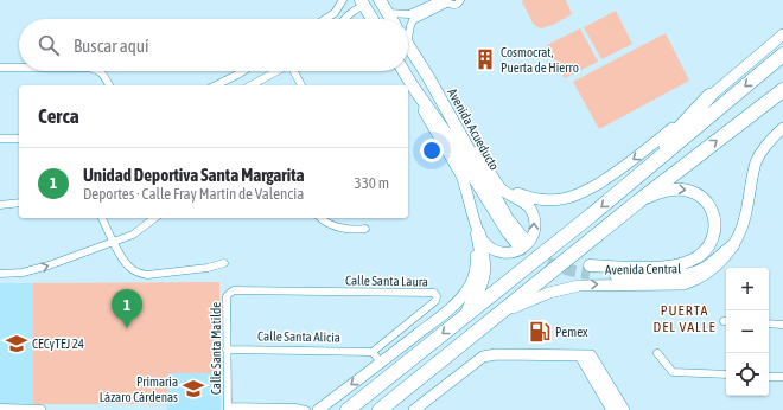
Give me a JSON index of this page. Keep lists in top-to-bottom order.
{
  "streets": {
    "main road": ["Avenida Acueducto", "Avenida Central"],
    "street": ["Calle Santa Laura", "Calle Santa Alicia", "Calle Santa Matilde"]
  },
  "crossings": [
    ["Calle Santa Laura", "Calle Santa Alicia"],
    ["Calle Santa Laura", "Calle Santa Matilde"],
    ["Calle Santa Alicia", "Calle Santa Matilde"]
  ],
  "one_way": ["Avenida Central"],
  "districts": ["PUERTA DEL VALLE"],
  "places": {
    "building": ["Cosmocrat, Puerta de Hierro"],
    "fuel station": ["Pemex"],
    "school or university": ["CECyTEJ 24", "Primaria Lázaro Cárdenas"]
  },
  "page": {
    "search": "Buscar aquí",
    "heading": "Cerca",
    "list": [
      {
        "mark": "1",
        "name": "Unidad Deportiva Santa Margarita",
        "note": "Deportes · Calle Fray Martín de Valencia",
        "value": "330 m"
      }
    ],
    "map_buttons": ["+", "−"],
    "pins": "1"
  }
}
